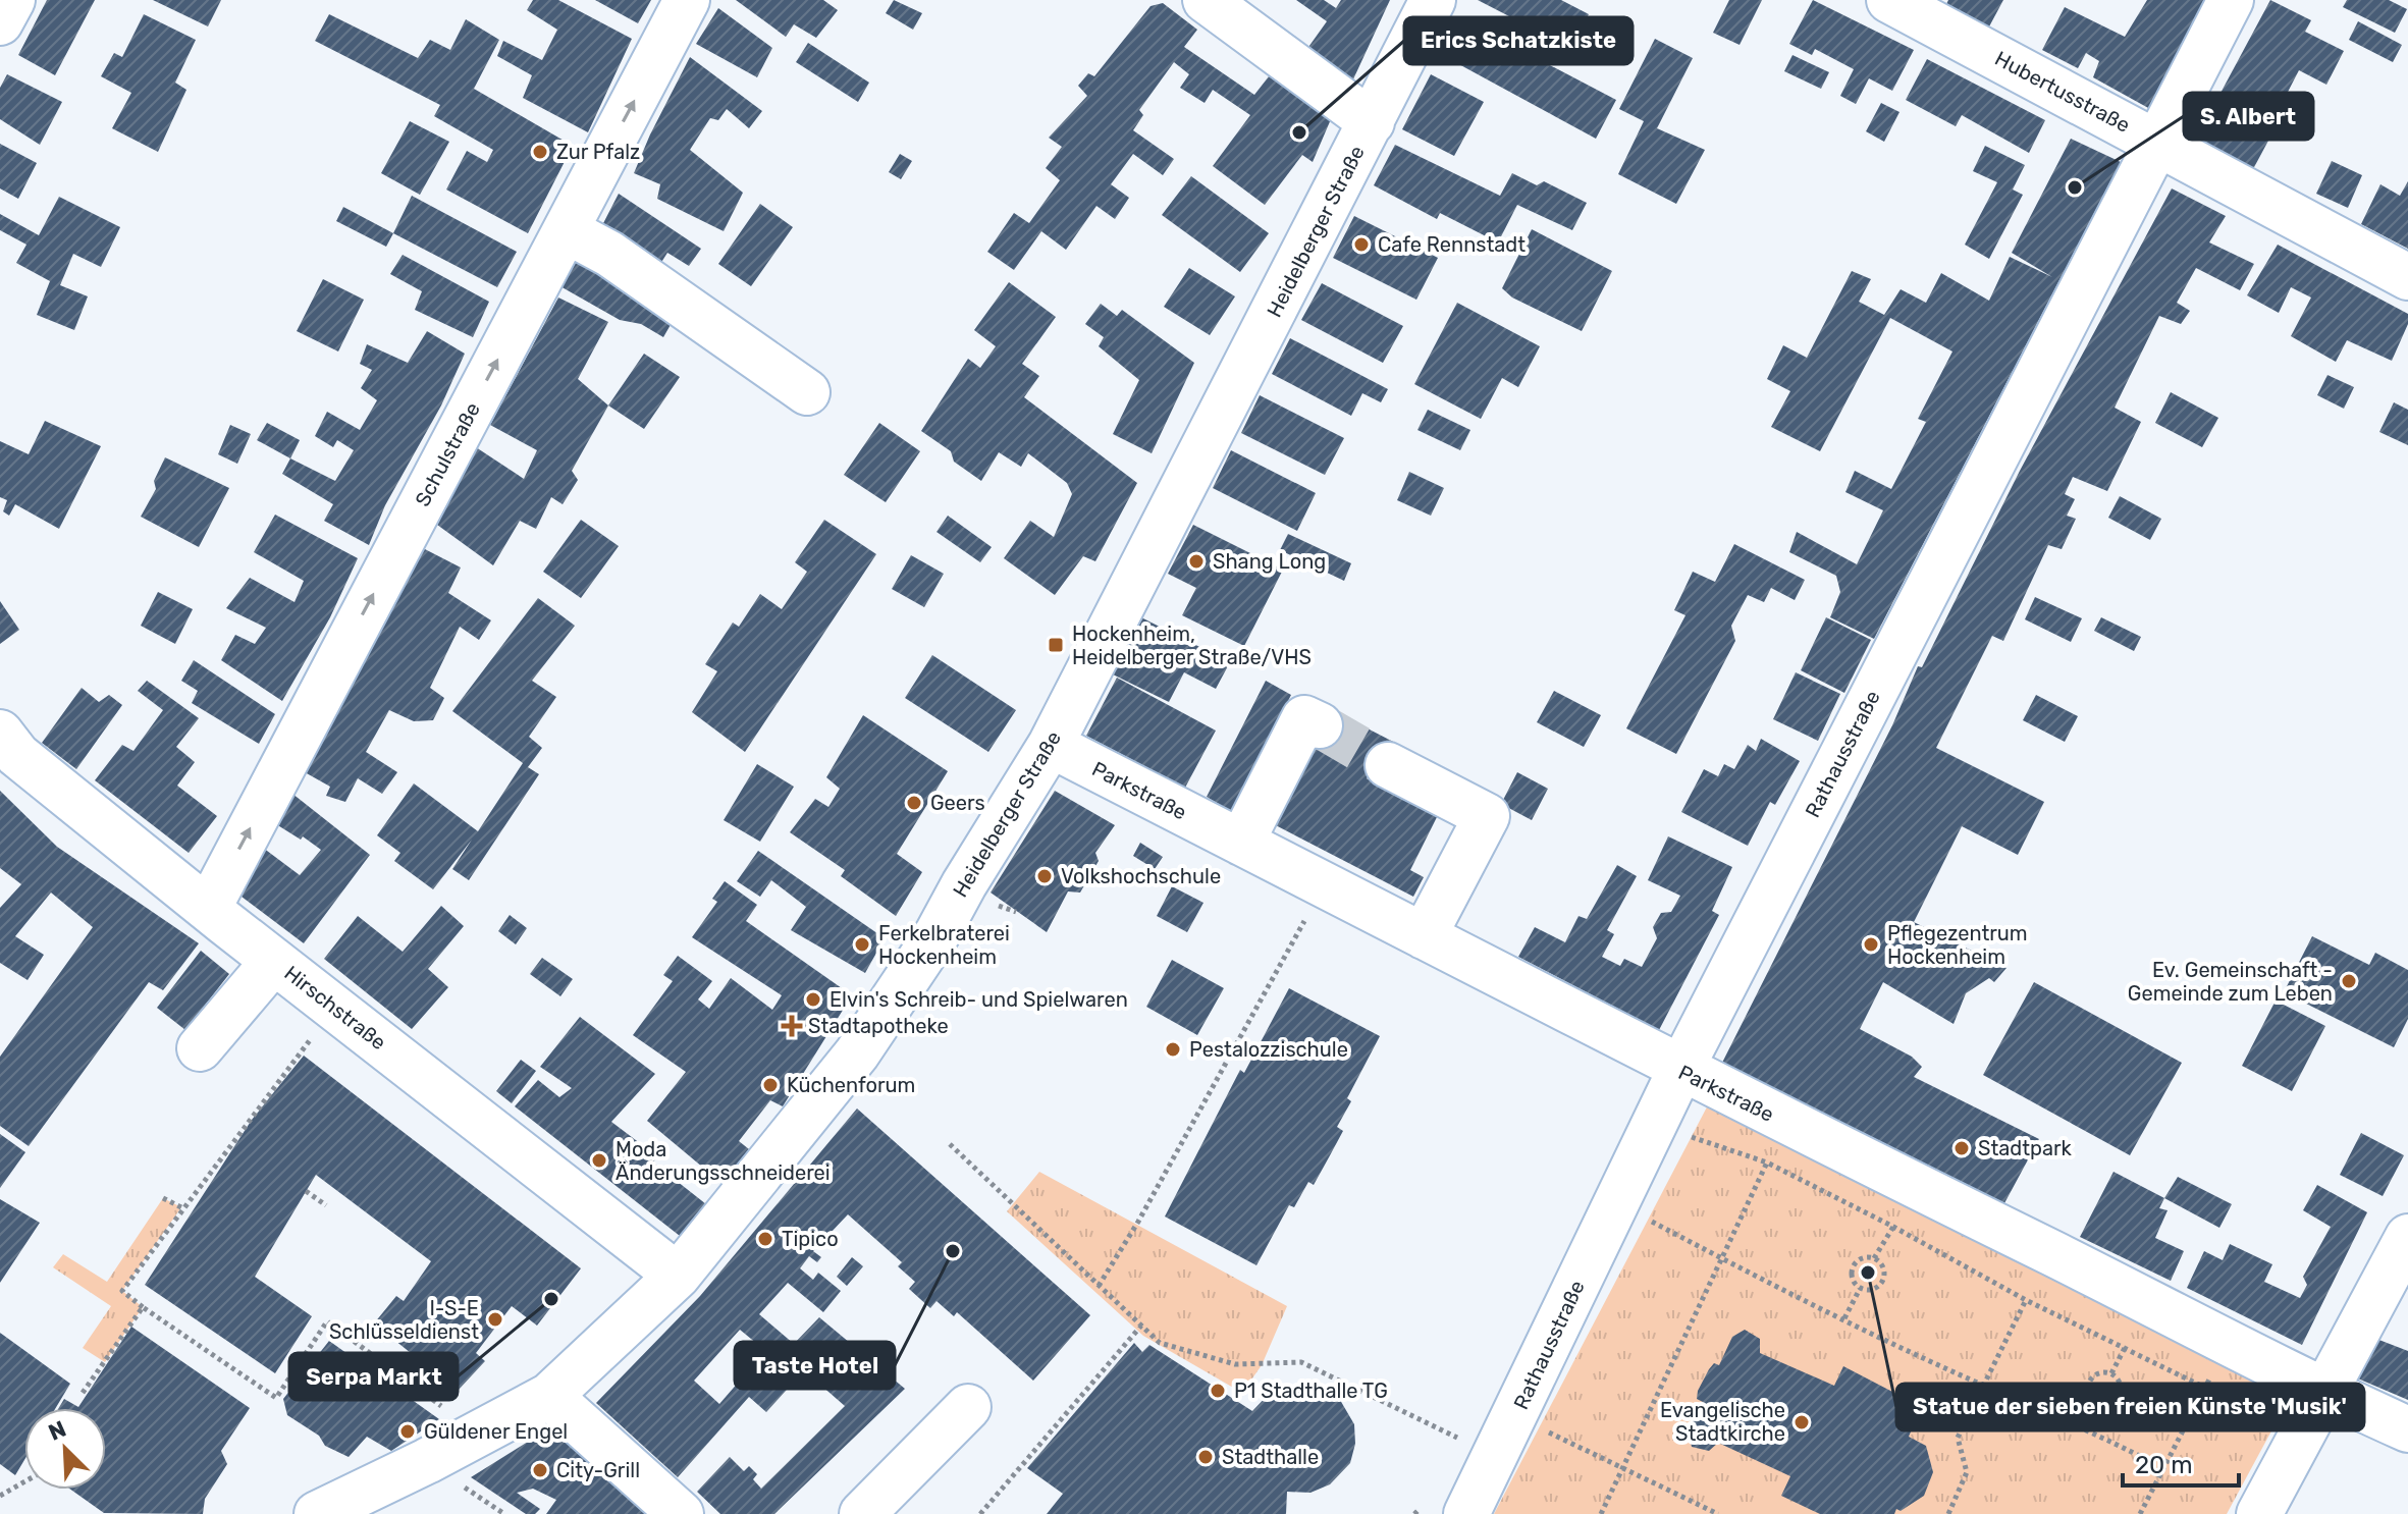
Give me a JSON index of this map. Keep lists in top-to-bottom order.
{
  "streets": {
    "street": [
      "Hubertusstraße",
      "Heidelberger Straße",
      "Schulstraße",
      "Rathausstraße",
      "Parkstraße",
      "Hirschstraße"
    ]
  },
  "crossings": [
    ["Hubertusstraße", "Rathausstraße"],
    ["Heidelberger Straße", "Parkstraße"],
    ["Heidelberger Straße", "Hirschstraße"],
    ["Schulstraße", "Hirschstraße"],
    ["Rathausstraße", "Parkstraße"]
  ],
  "one_way": ["Schulstraße"],
  "places": {
    "other": [
      "Erics Schatzkiste",
      "Zur Pfalz",
      "S. Albert",
      "Cafe Rennstadt",
      "Shang Long",
      "Geers",
      "Volkshochschule",
      "Ferkelbraterei Hockenheim",
      "Pflegezentrum Hockenheim",
      "Ev. Gemeinschaft - Gemeinde zum Leben",
      "Elvin's Schreib- und Spielwaren",
      "Pestalozzischule",
      "Küchenforum",
      "Stadtpark",
      "Moda Änderungsschneiderei",
      "Tipico",
      "Taste Hotel",
      "Statue der sieben freien Künste 'Musik'",
      "Serpa Markt",
      "I-S-E Schlüsseldienst",
      "P1 Stadthalle TG",
      "Evangelische Stadtkirche",
      "Güldener Engel",
      "Stadthalle",
      "City-Grill"
    ],
    "transit": ["Hockenheim, Heidelberger Straße/VHS"],
    "health": ["Stadtapotheke"]
  },
  "scale_bar": "20 m",
  "north": "top left"
}
